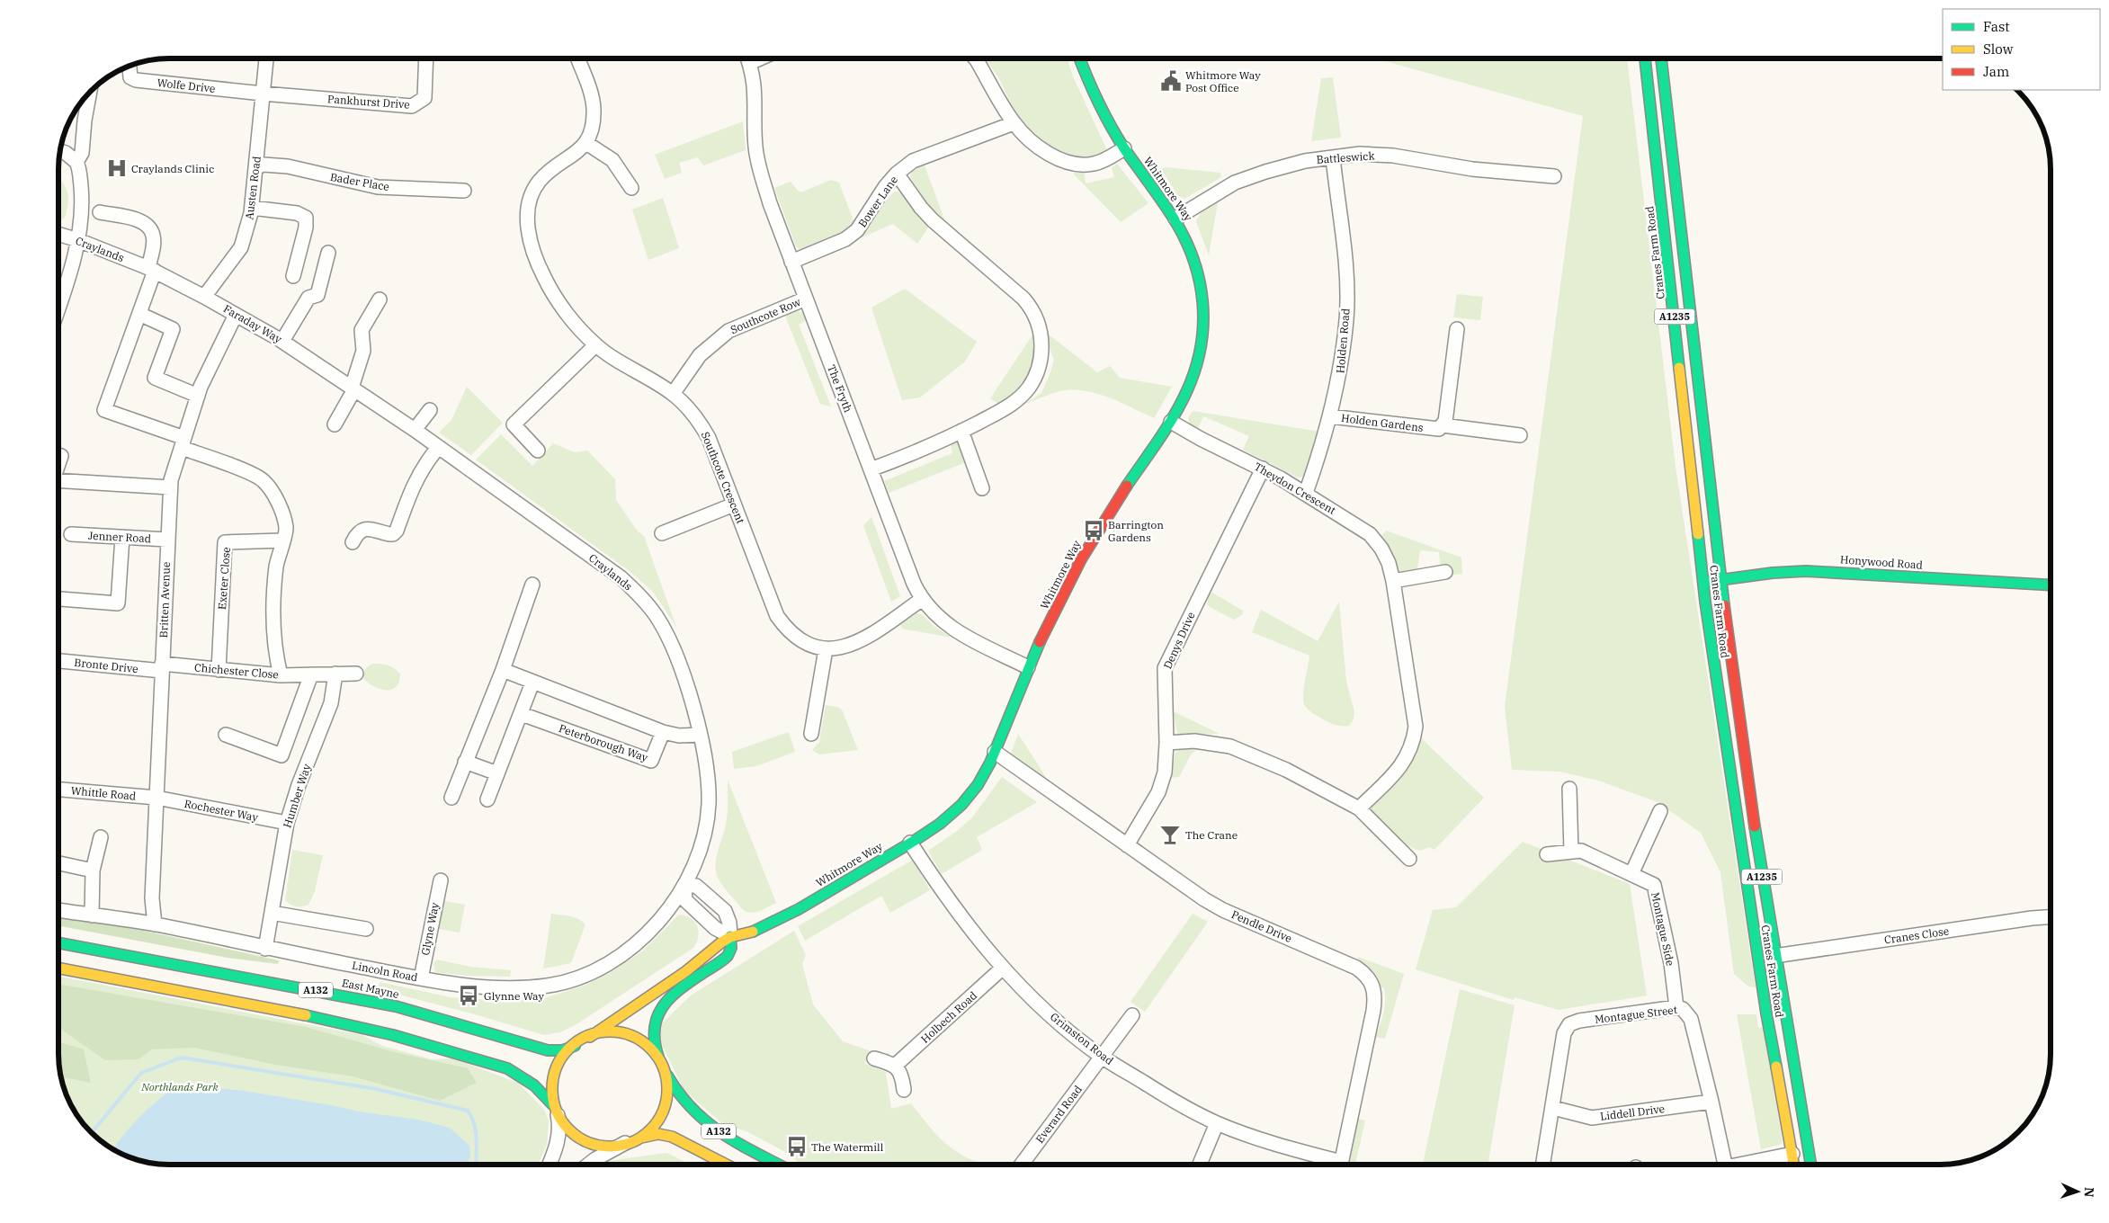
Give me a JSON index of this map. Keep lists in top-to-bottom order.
{
  "streets": {
    "main road": [
      "Whitmore Way",
      "Cranes Farm Road",
      "A1235",
      "Honywood Road",
      "East Mayne",
      "A132"
    ],
    "street": [
      "Wolfe Drive",
      "Pankhurst Drive",
      "Battleswick",
      "Bader Place",
      "Austen Road",
      "Bower Lane",
      "Craylands",
      "Southcote Row",
      "Faraday Way",
      "Holden Road",
      "The Fryth",
      "Holden Gardens",
      "Southcote Crescent",
      "Theydon Crescent",
      "Jenner Road",
      "Exeter Close",
      "Britten Avenue",
      "Denys Drive",
      "Bronte Drive",
      "Chichester Close",
      "Peterborough Way",
      "Whittle Road",
      "Humber Way",
      "Rochester Way",
      "Pendle Drive",
      "Glyne Way",
      "Montague Side",
      "Cranes Close",
      "Lincoln Road",
      "Montague Street",
      "Holbech Road",
      "Grimston Road",
      "Liddell Drive",
      "Everard Road"
    ]
  },
  "crossings": [
    ["Wolfe Drive", "Pankhurst Drive"],
    ["Wolfe Drive", "Austen Road"],
    ["Pankhurst Drive", "Austen Road"],
    ["Battleswick", "Whitmore Way"],
    ["Battleswick", "Holden Road"],
    ["Bader Place", "Austen Road"],
    ["Austen Road", "Faraday Way"],
    ["Whitmore Way", "The Fryth"],
    ["Whitmore Way", "Theydon Crescent"],
    ["Whitmore Way", "Pendle Drive"],
    ["Whitmore Way", "East Mayne"],
    ["Whitmore Way", "A132"],
    ["Whitmore Way", "Grimston Road"],
    ["Bower Lane", "The Fryth"],
    ["Craylands", "Faraday Way"],
    ["Craylands", "Lincoln Road"],
    ["Cranes Farm Road", "Honywood Road"],
    ["Cranes Farm Road", "Cranes Close"],
    ["Southcote Row", "The Fryth"],
    ["Southcote Row", "Southcote Crescent"],
    ["Faraday Way", "Britten Avenue"],
    ["Holden Road", "Holden Gardens"],
    ["Holden Road", "Theydon Crescent"],
    ["The Fryth", "Southcote Crescent"],
    ["Theydon Crescent", "Denys Drive"],
    ["Jenner Road", "Britten Avenue"],
    ["Exeter Close", "Chichester Close"],
    ["Britten Avenue", "Bronte Drive"],
    ["Britten Avenue", "Chichester Close"],
    ["Britten Avenue", "Whittle Road"],
    ["Britten Avenue", "Rochester Way"],
    ["Britten Avenue", "Lincoln Road"],
    ["Denys Drive", "Pendle Drive"],
    ["Bronte Drive", "Chichester Close"],
    ["Chichester Close", "Humber Way"],
    ["Whittle Road", "Rochester Way"],
    ["Humber Way", "Rochester Way"],
    ["Humber Way", "Lincoln Road"],
    ["Glyne Way", "Lincoln Road"],
    ["Montague Side", "Montague Street"],
    ["East Mayne", "A132"],
    ["Montague Street", "Liddell Drive"],
    ["Holbech Road", "Grimston Road"],
    ["Grimston Road", "Everard Road"]
  ],
  "parks": ["Northlands Park"],
  "places": {
    "public building": ["Whitmore Way Post Office"],
    "hospital": ["Craylands Clinic"],
    "bus stop": ["Barrington Gardens", "Glynne Way", "The Watermill"],
    "bar": ["The Crane"]
  },
  "legend": ["Fast", "Slow", "Jam"],
  "north": "right"
}
